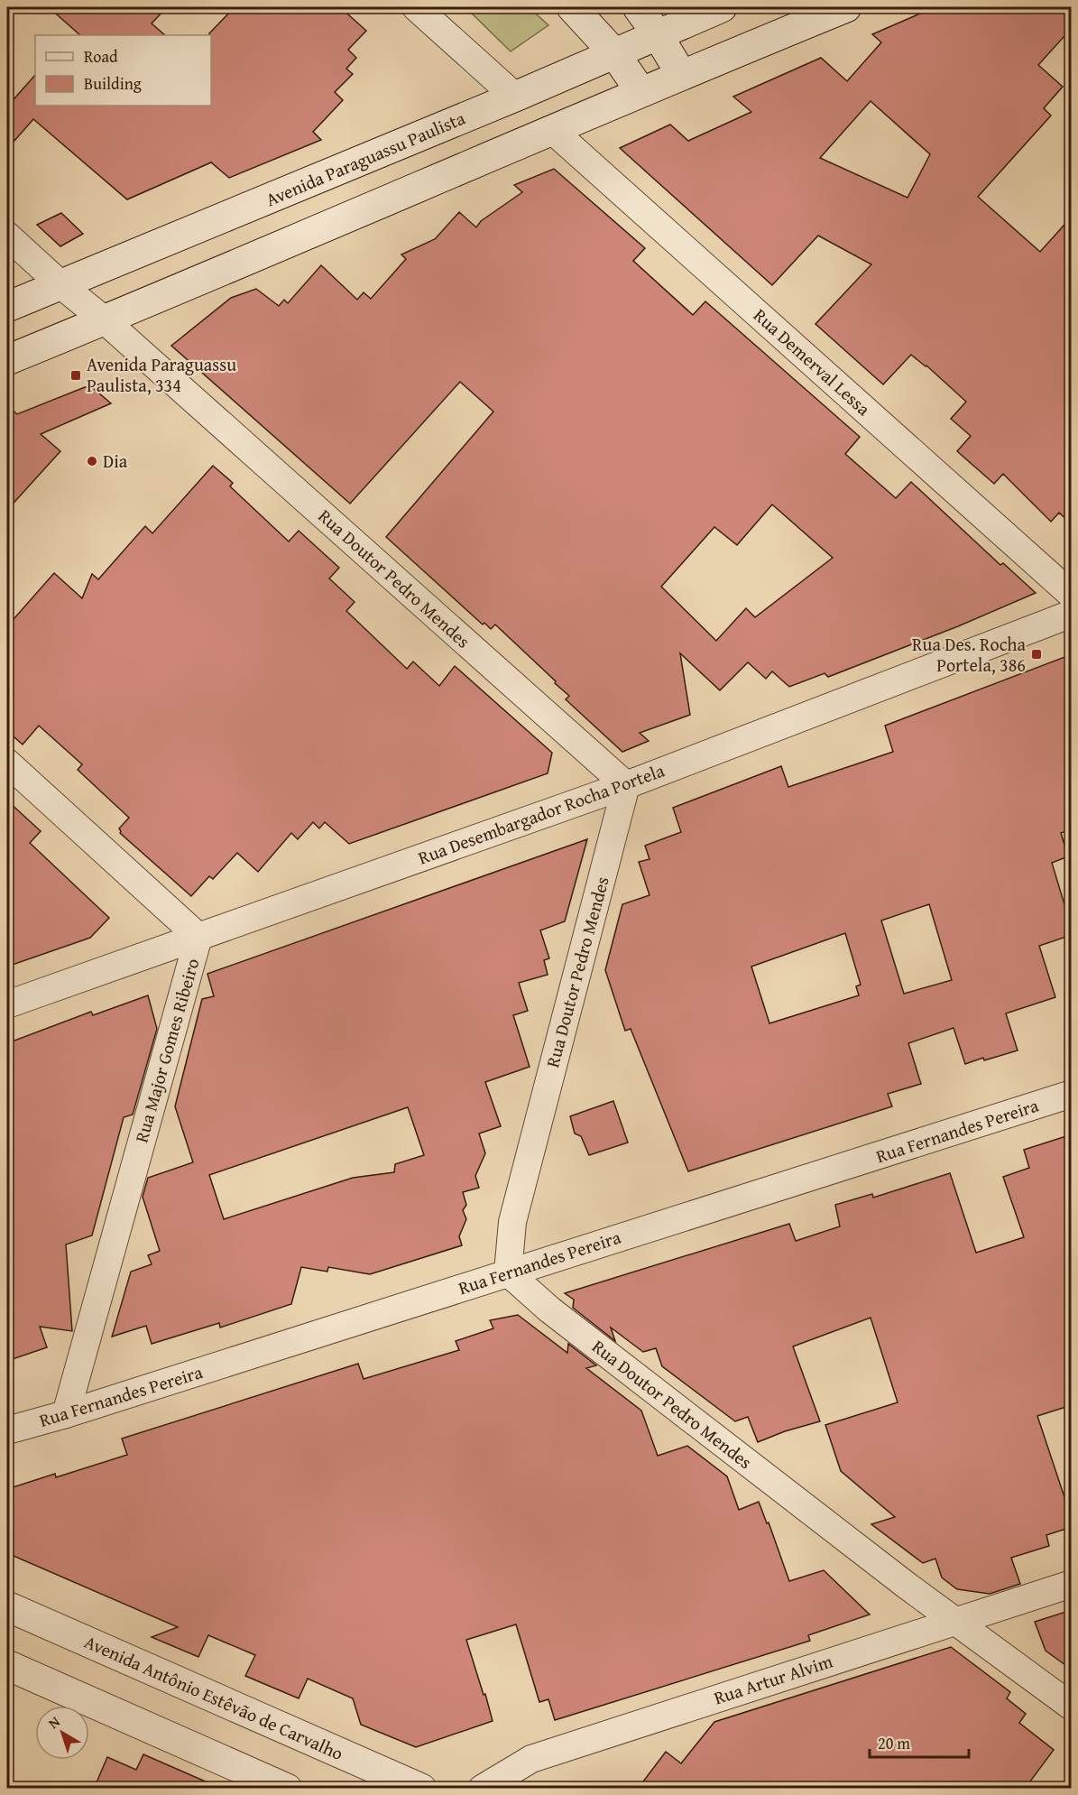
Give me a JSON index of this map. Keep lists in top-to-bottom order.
{
  "streets": {
    "main road": ["Avenida Paraguassu Paulista", "Avenida Antônio Estêvão de Carvalho"],
    "street": [
      "Rua Demerval Lessa",
      "Rua Doutor Pedro Mendes",
      "Rua Desembargador Rocha Portela",
      "Rua Major Gomes Ribeiro",
      "Rua Fernandes Pereira",
      "Rua Artur Alvim"
    ]
  },
  "crossings": [
    ["Avenida Paraguassu Paulista", "Rua Doutor Pedro Mendes"],
    ["Rua Doutor Pedro Mendes", "Rua Desembargador Rocha Portela"],
    ["Rua Doutor Pedro Mendes", "Rua Fernandes Pereira"],
    ["Rua Doutor Pedro Mendes", "Rua Artur Alvim"],
    ["Rua Desembargador Rocha Portela", "Rua Major Gomes Ribeiro"],
    ["Rua Major Gomes Ribeiro", "Rua Fernandes Pereira"]
  ],
  "places": {
    "transit": ["Avenida Paraguassu Paulista, 334", "Rua Des. Rocha Portela, 386"],
    "other": ["Dia"]
  },
  "legend": ["Road", "Building"],
  "scale_bar": "20 m",
  "north": "top left"
}
